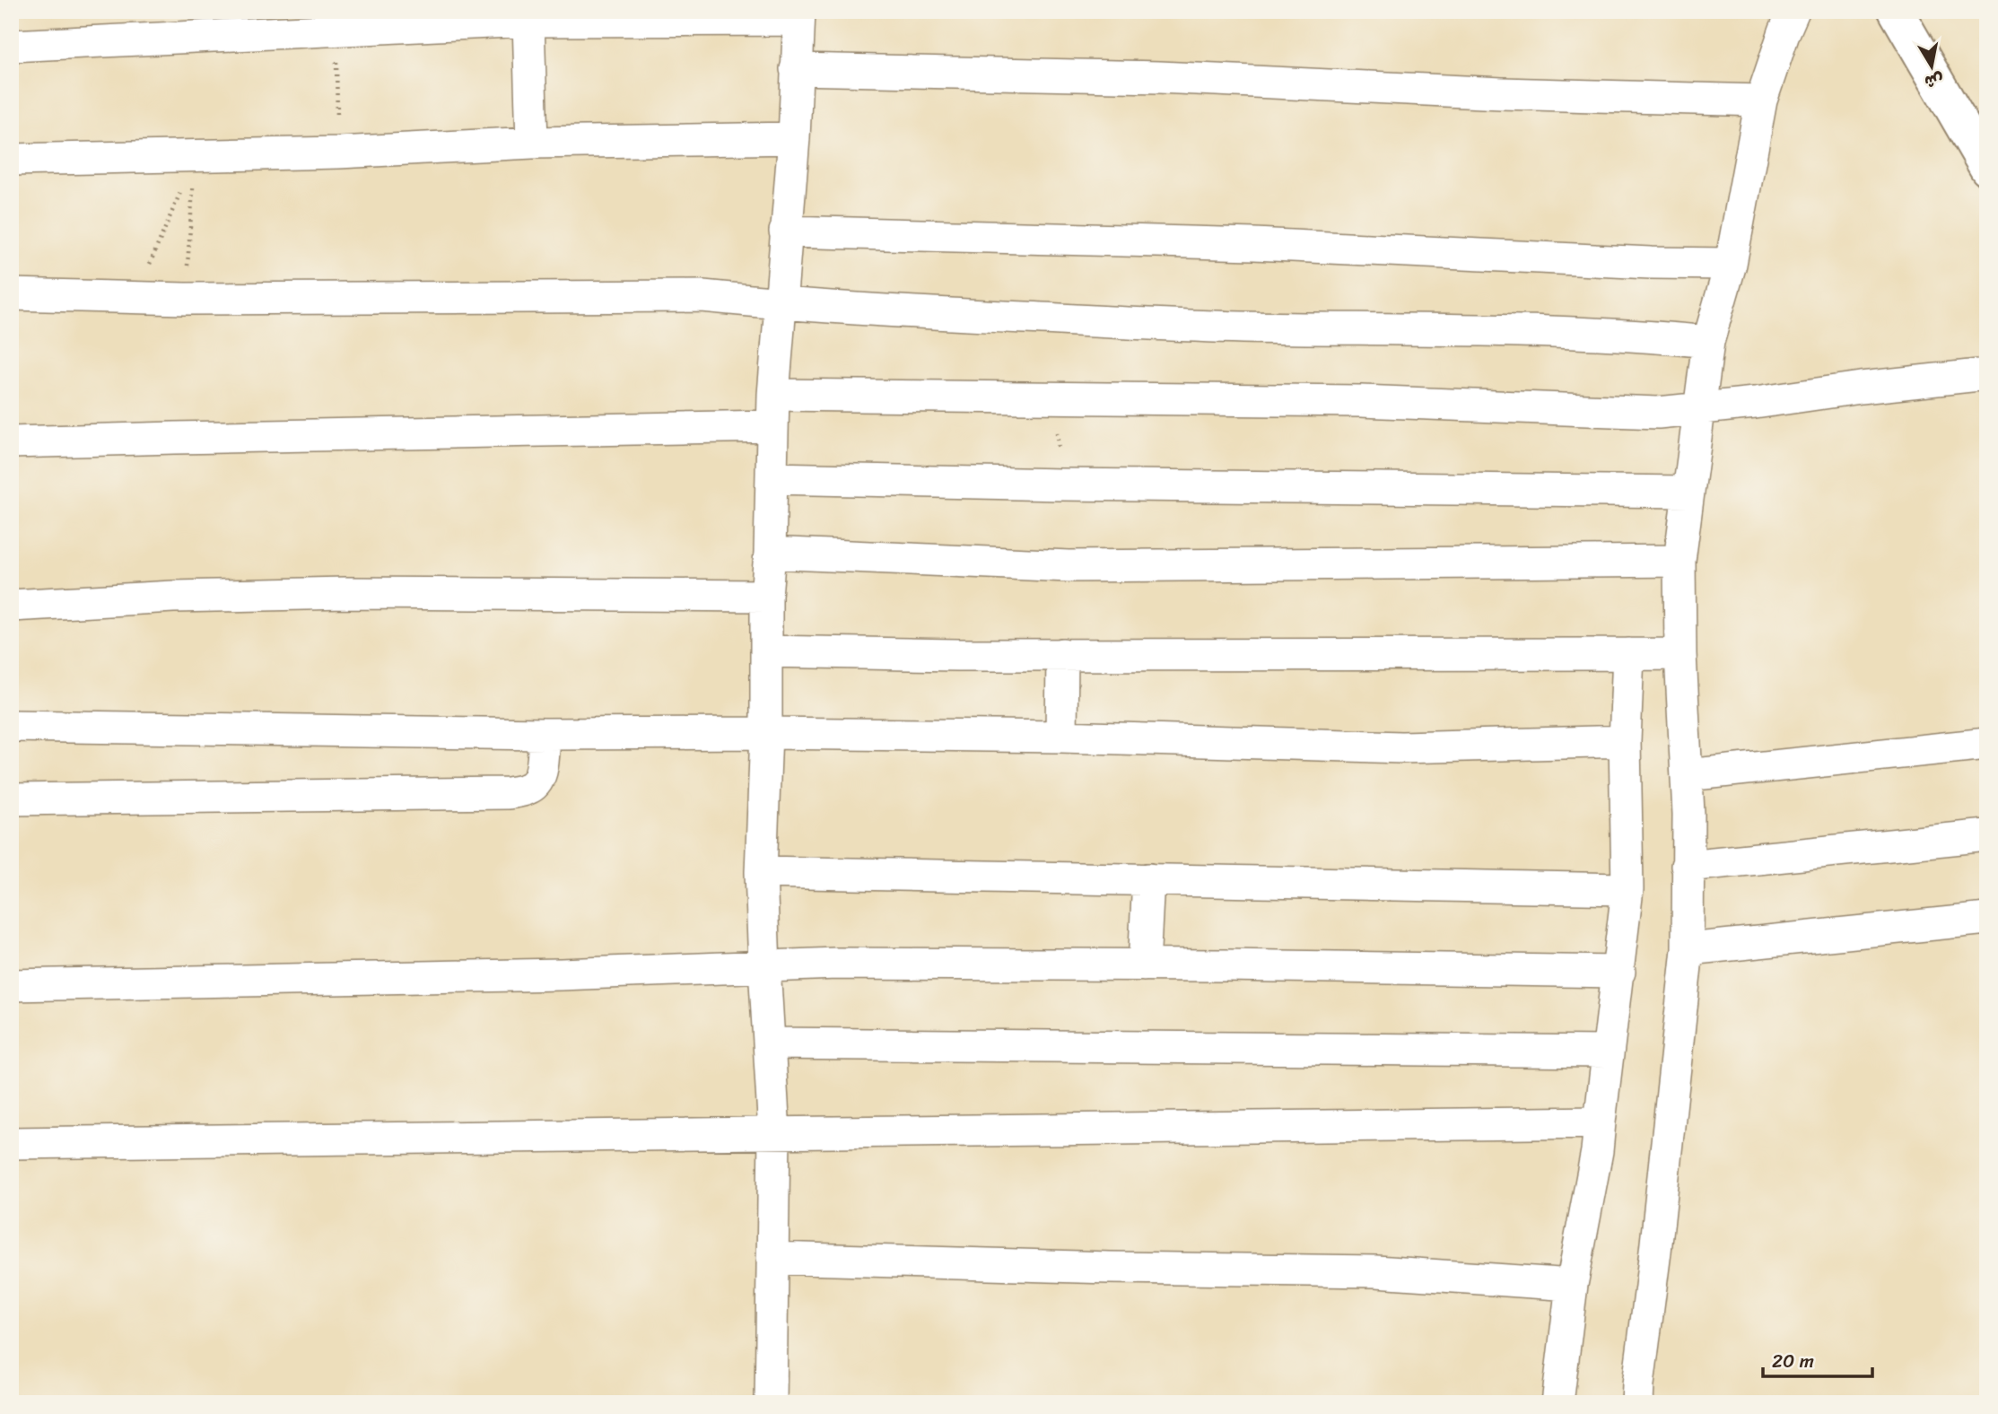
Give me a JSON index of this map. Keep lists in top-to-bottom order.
{
  "scale_bar": "20 m",
  "north": "bottom"
}
